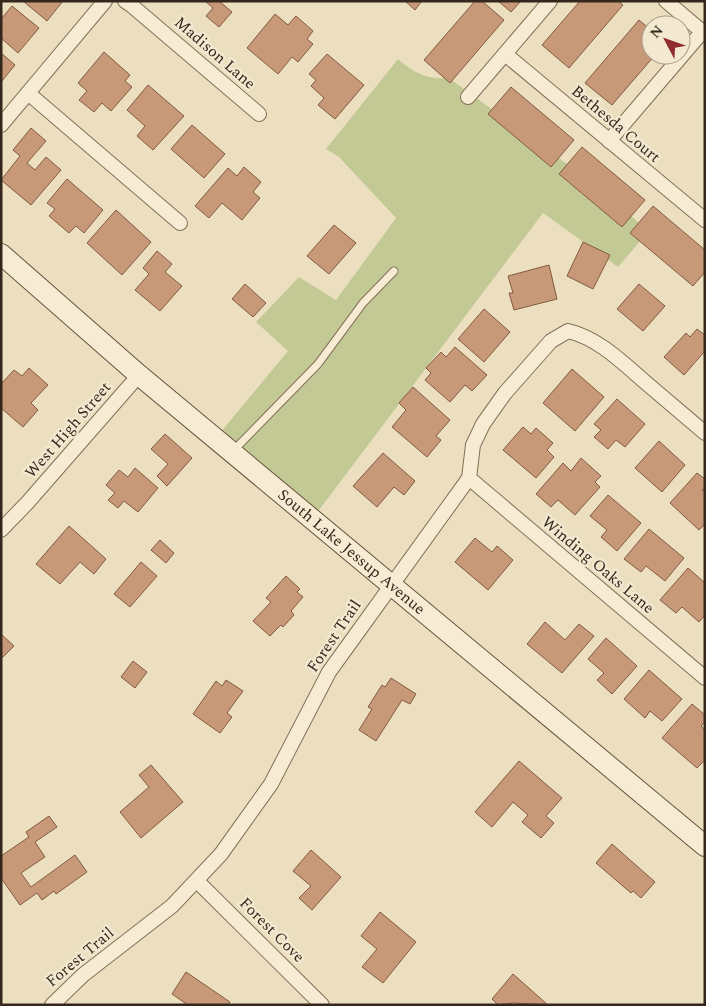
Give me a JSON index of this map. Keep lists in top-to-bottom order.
{
  "streets": {
    "street": [
      "Madison Lane",
      "Bethesda Court",
      "West High Street",
      "South Lake Jessup Avenue",
      "Winding Oaks Lane",
      "Forest Trail",
      "Forest Cove"
    ]
  },
  "crossings": [
    ["West High Street", "South Lake Jessup Avenue"],
    ["South Lake Jessup Avenue", "Forest Trail"],
    ["Winding Oaks Lane", "Forest Trail"],
    ["Forest Trail", "Forest Cove"]
  ],
  "north": "top left"
}
